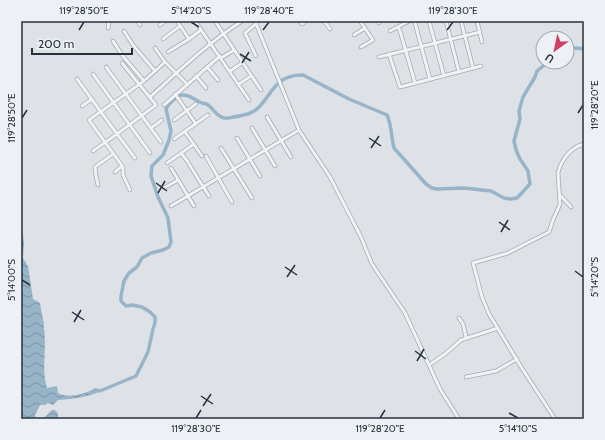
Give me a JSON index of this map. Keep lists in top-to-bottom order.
{
  "scale_bar": "200 m",
  "north": "bottom left",
  "coordinates": [
    "119°28'50\"E",
    "5°14'20\"S",
    "119°28'40\"E",
    "119°28'30\"E",
    "119°28'20\"E",
    "5°14'00\"S",
    "5°14'10\"S"
  ]
}
